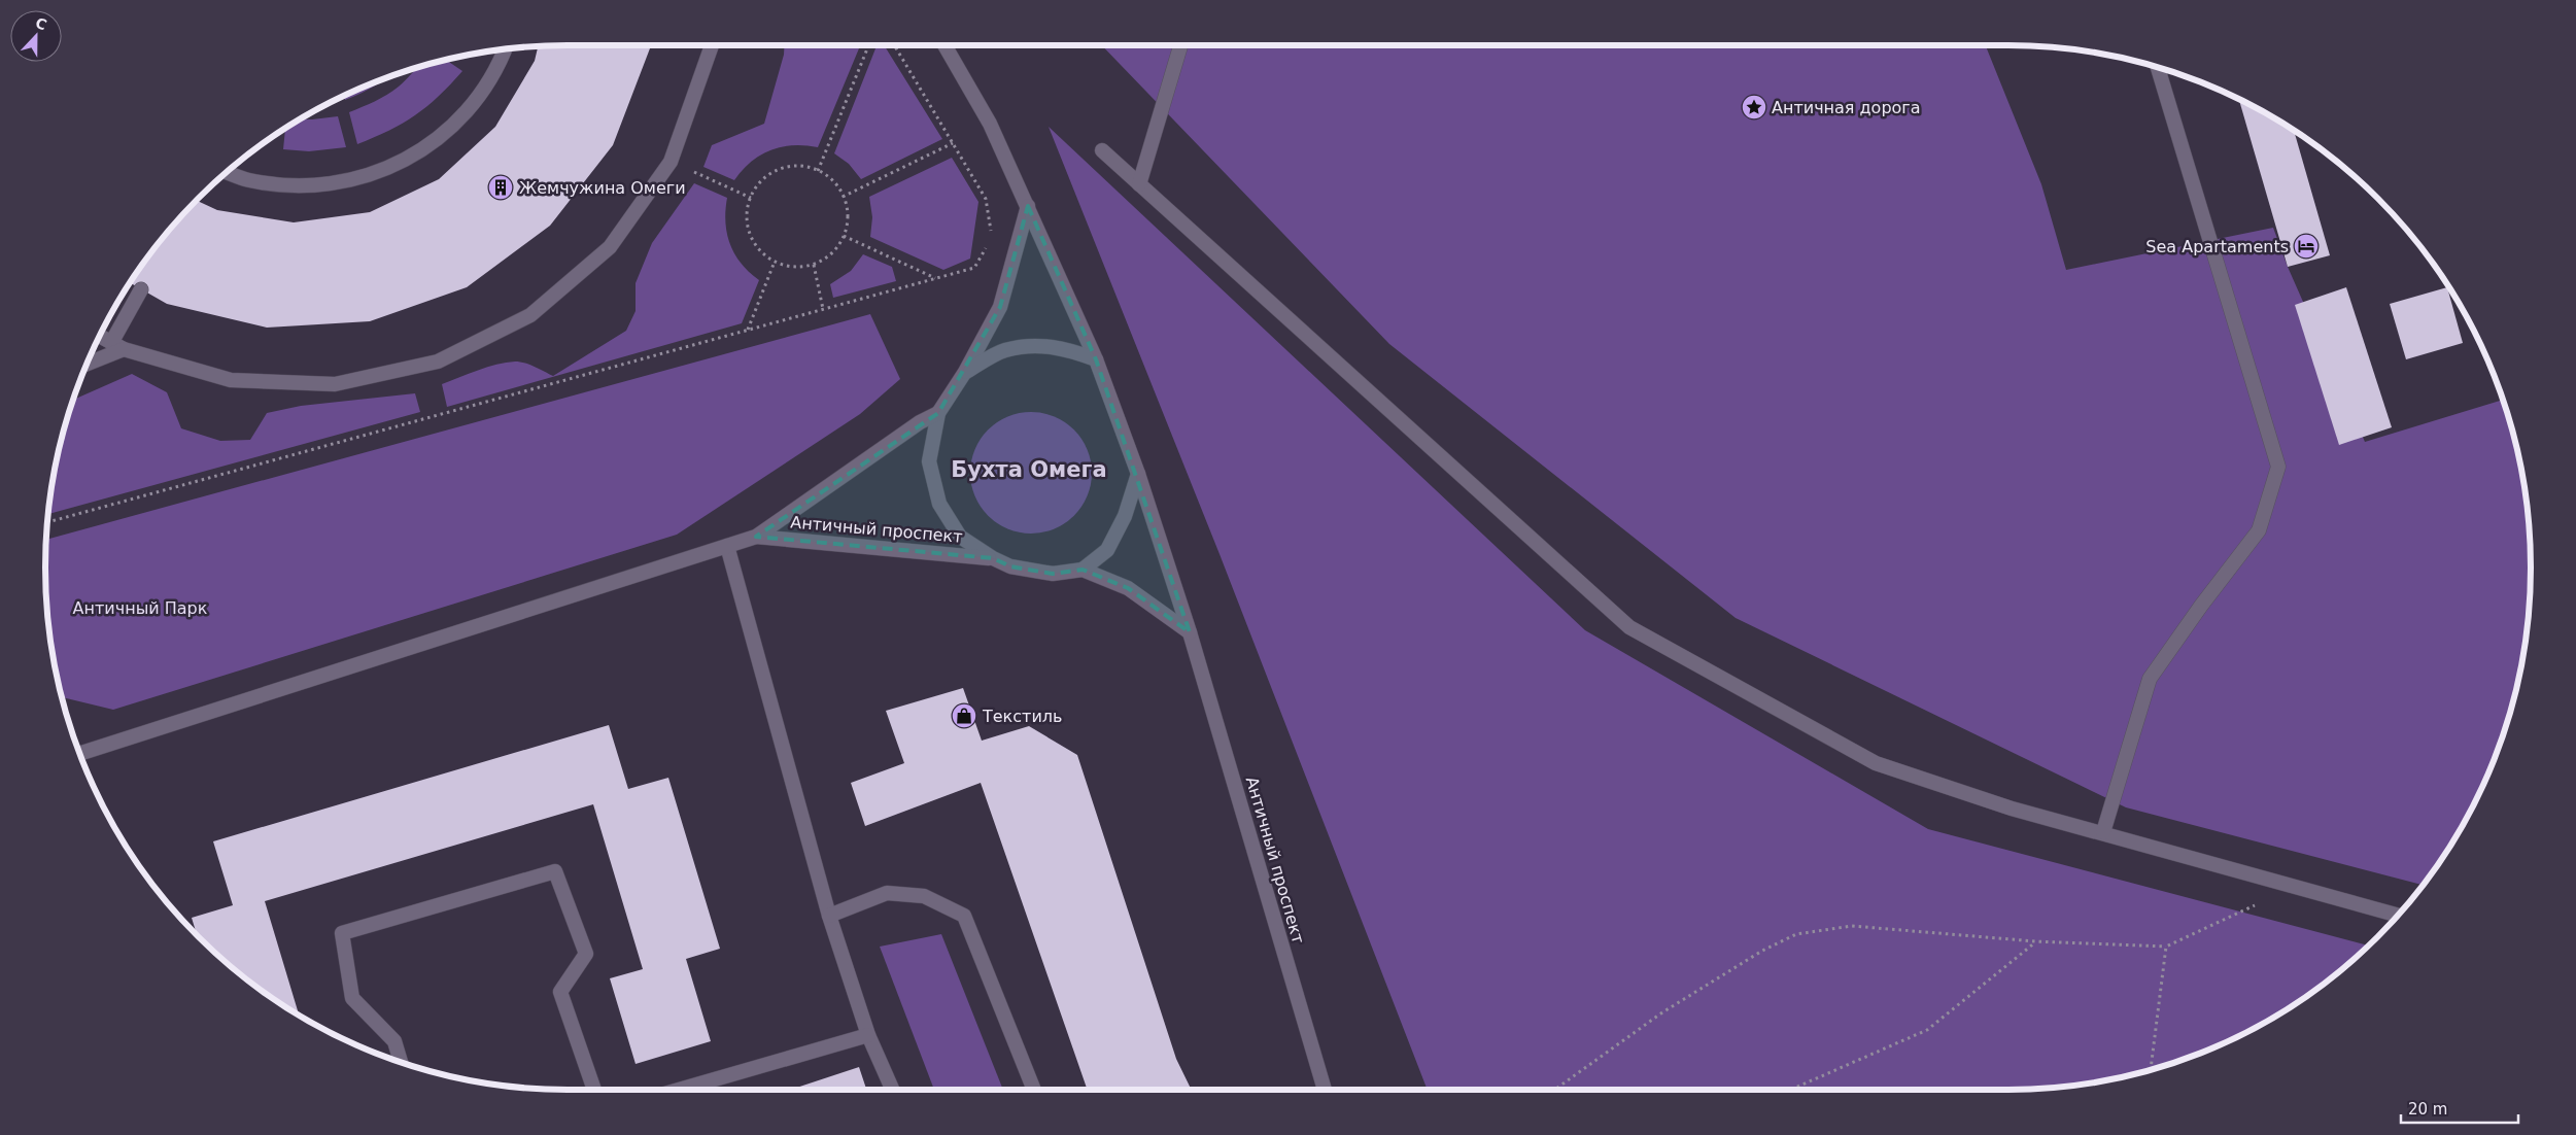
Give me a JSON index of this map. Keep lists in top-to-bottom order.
{
  "streets": {
    "street": ["Античный проспект"]
  },
  "districts": ["Бухта Омега"],
  "parks": ["Античный Парк"],
  "places": {
    "place": ["Античная дорога"],
    "building": ["Жемчужина Омеги"],
    "hotel": ["Sea Apartaments"],
    "shop": ["Текстиль"]
  },
  "scale_bar": "20 m",
  "north": "top"
}
